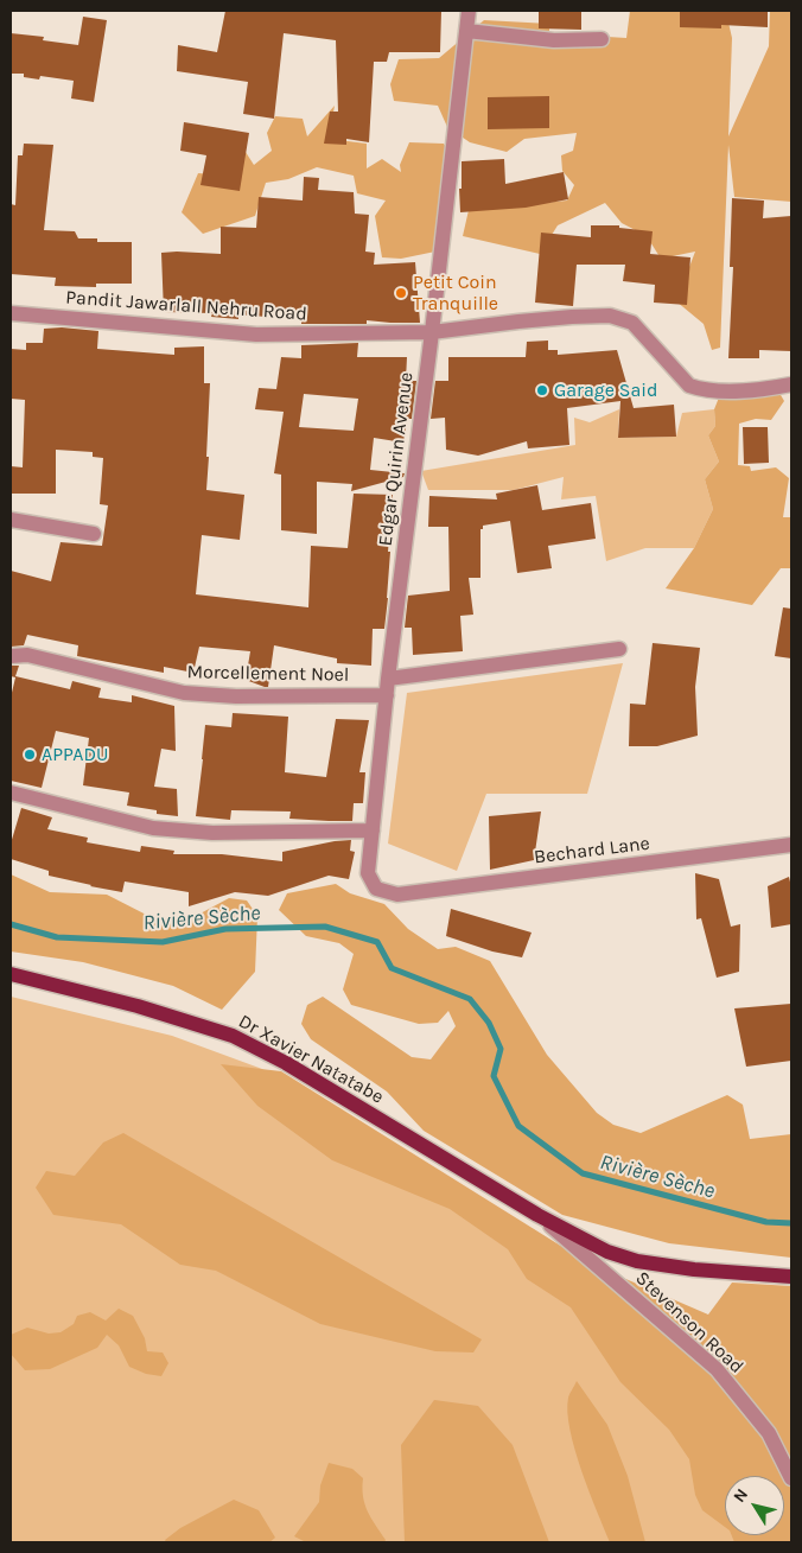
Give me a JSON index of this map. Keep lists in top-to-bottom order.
{
  "streets": {
    "main road": ["Dr Xavier Natatabe"],
    "street": [
      "Pandit Jawarlall Nehru Road",
      "Edgar Quirin Avenue",
      "Morcellement Noel",
      "Bechard Lane",
      "Stevenson Road"
    ]
  },
  "crossings": [
    ["Pandit Jawarlall Nehru Road", "Edgar Quirin Avenue"],
    ["Edgar Quirin Avenue", "Morcellement Noel"],
    ["Edgar Quirin Avenue", "Bechard Lane"],
    ["Dr Xavier Natatabe", "Stevenson Road"]
  ],
  "water": ["Rivière Sèche"],
  "places": ["Petit Coin Tranquille", "Garage Said", "APPADU"],
  "north": "top left"
}
